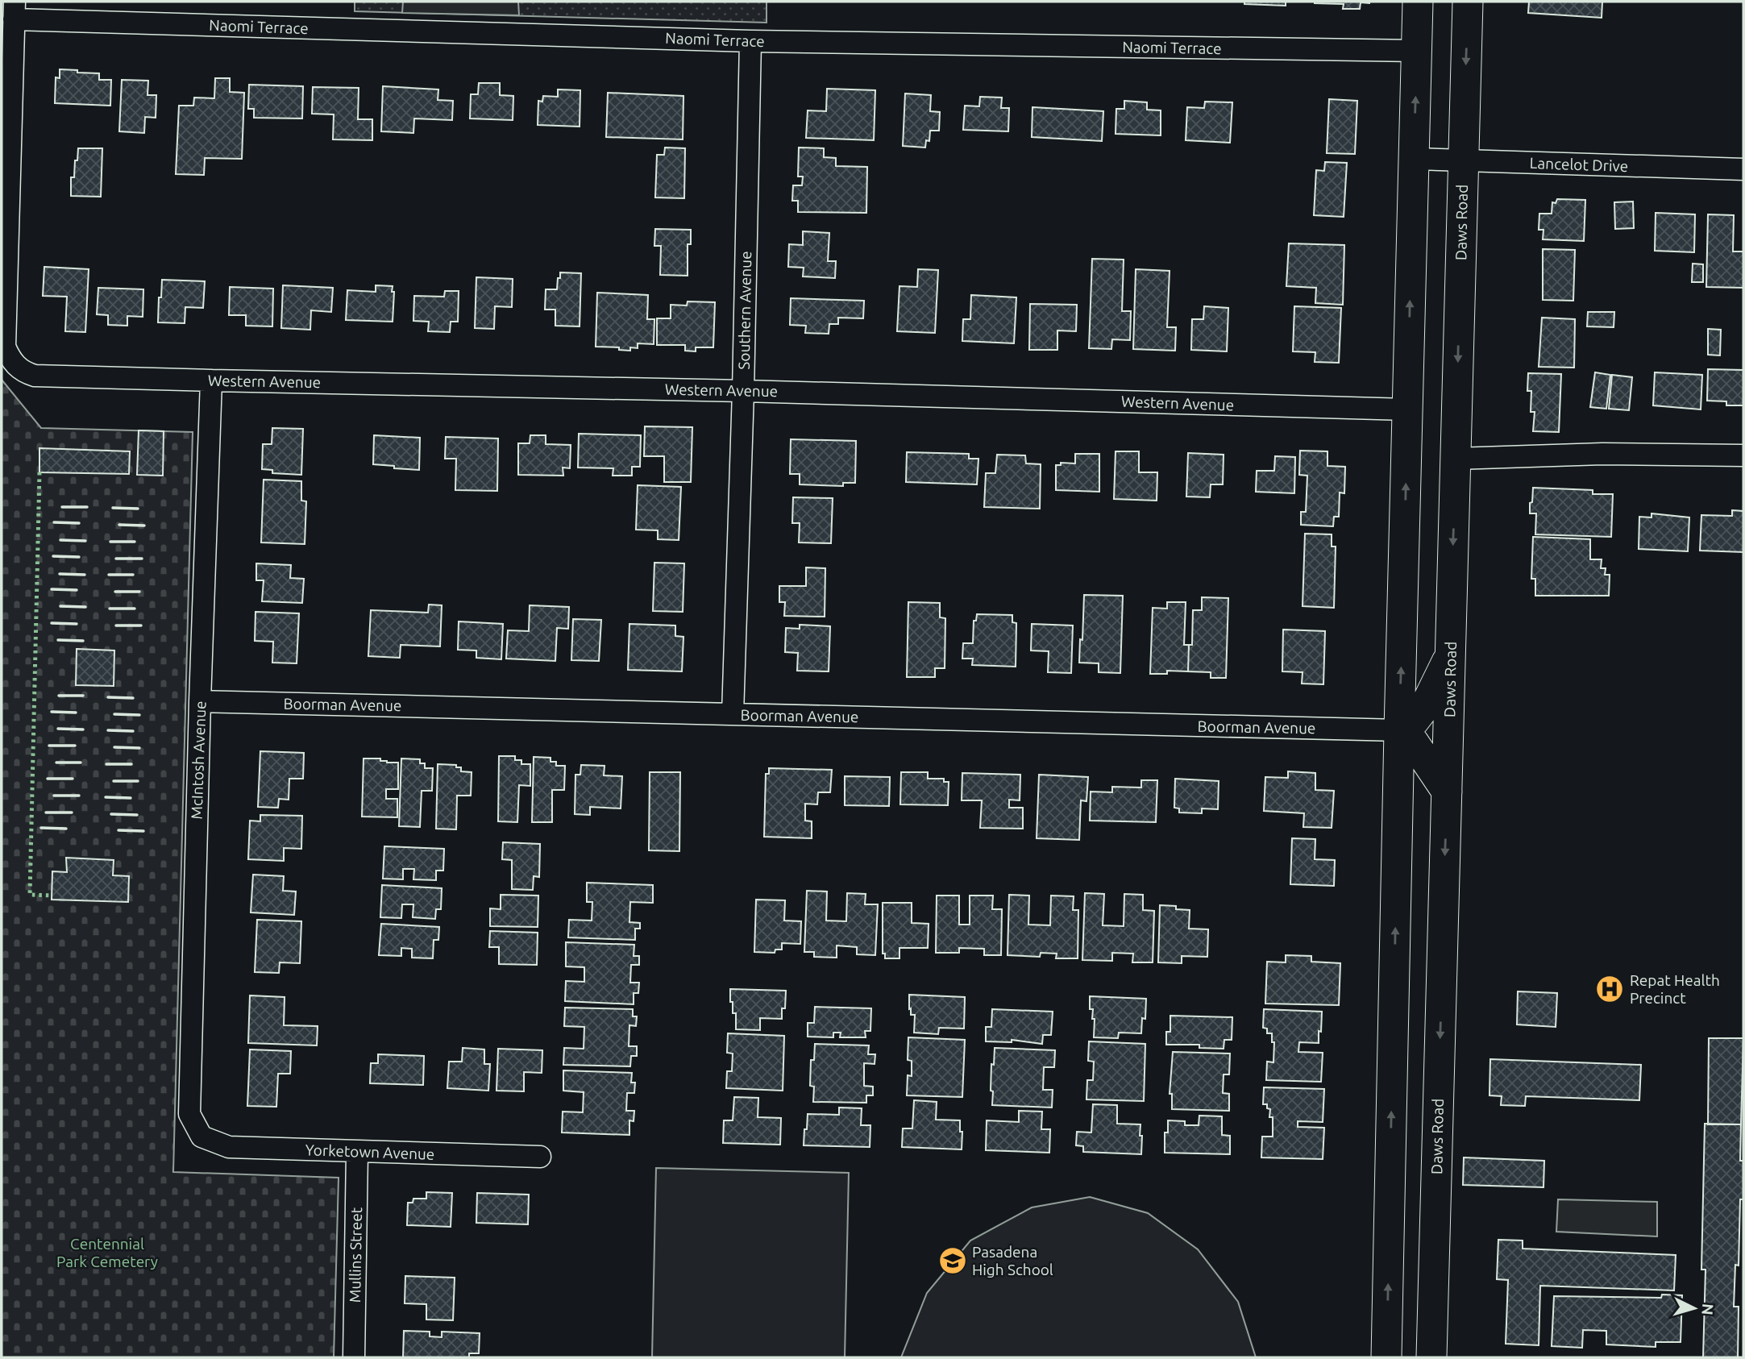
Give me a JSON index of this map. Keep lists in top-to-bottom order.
{
  "streets": {
    "main road": ["Daws Road"],
    "street": [
      "Naomi Terrace",
      "Lancelot Drive",
      "Southern Avenue",
      "Western Avenue",
      "Boorman Avenue",
      "McIntosh Avenue",
      "Yorketown Avenue",
      "Mullins Street"
    ]
  },
  "crossings": [
    ["Naomi Terrace", "Southern Avenue"],
    ["Naomi Terrace", "Western Avenue"],
    ["Lancelot Drive", "Daws Road"],
    ["Southern Avenue", "Western Avenue"],
    ["Southern Avenue", "Boorman Avenue"],
    ["Western Avenue", "McIntosh Avenue"],
    ["Boorman Avenue", "McIntosh Avenue"],
    ["McIntosh Avenue", "Yorketown Avenue"],
    ["Yorketown Avenue", "Mullins Street"]
  ],
  "parks": ["Centennial Park Cemetery"],
  "places": {
    "hospital": ["Repat Health Precinct"],
    "school or university": ["Pasadena High School"]
  },
  "north": "right"
}
